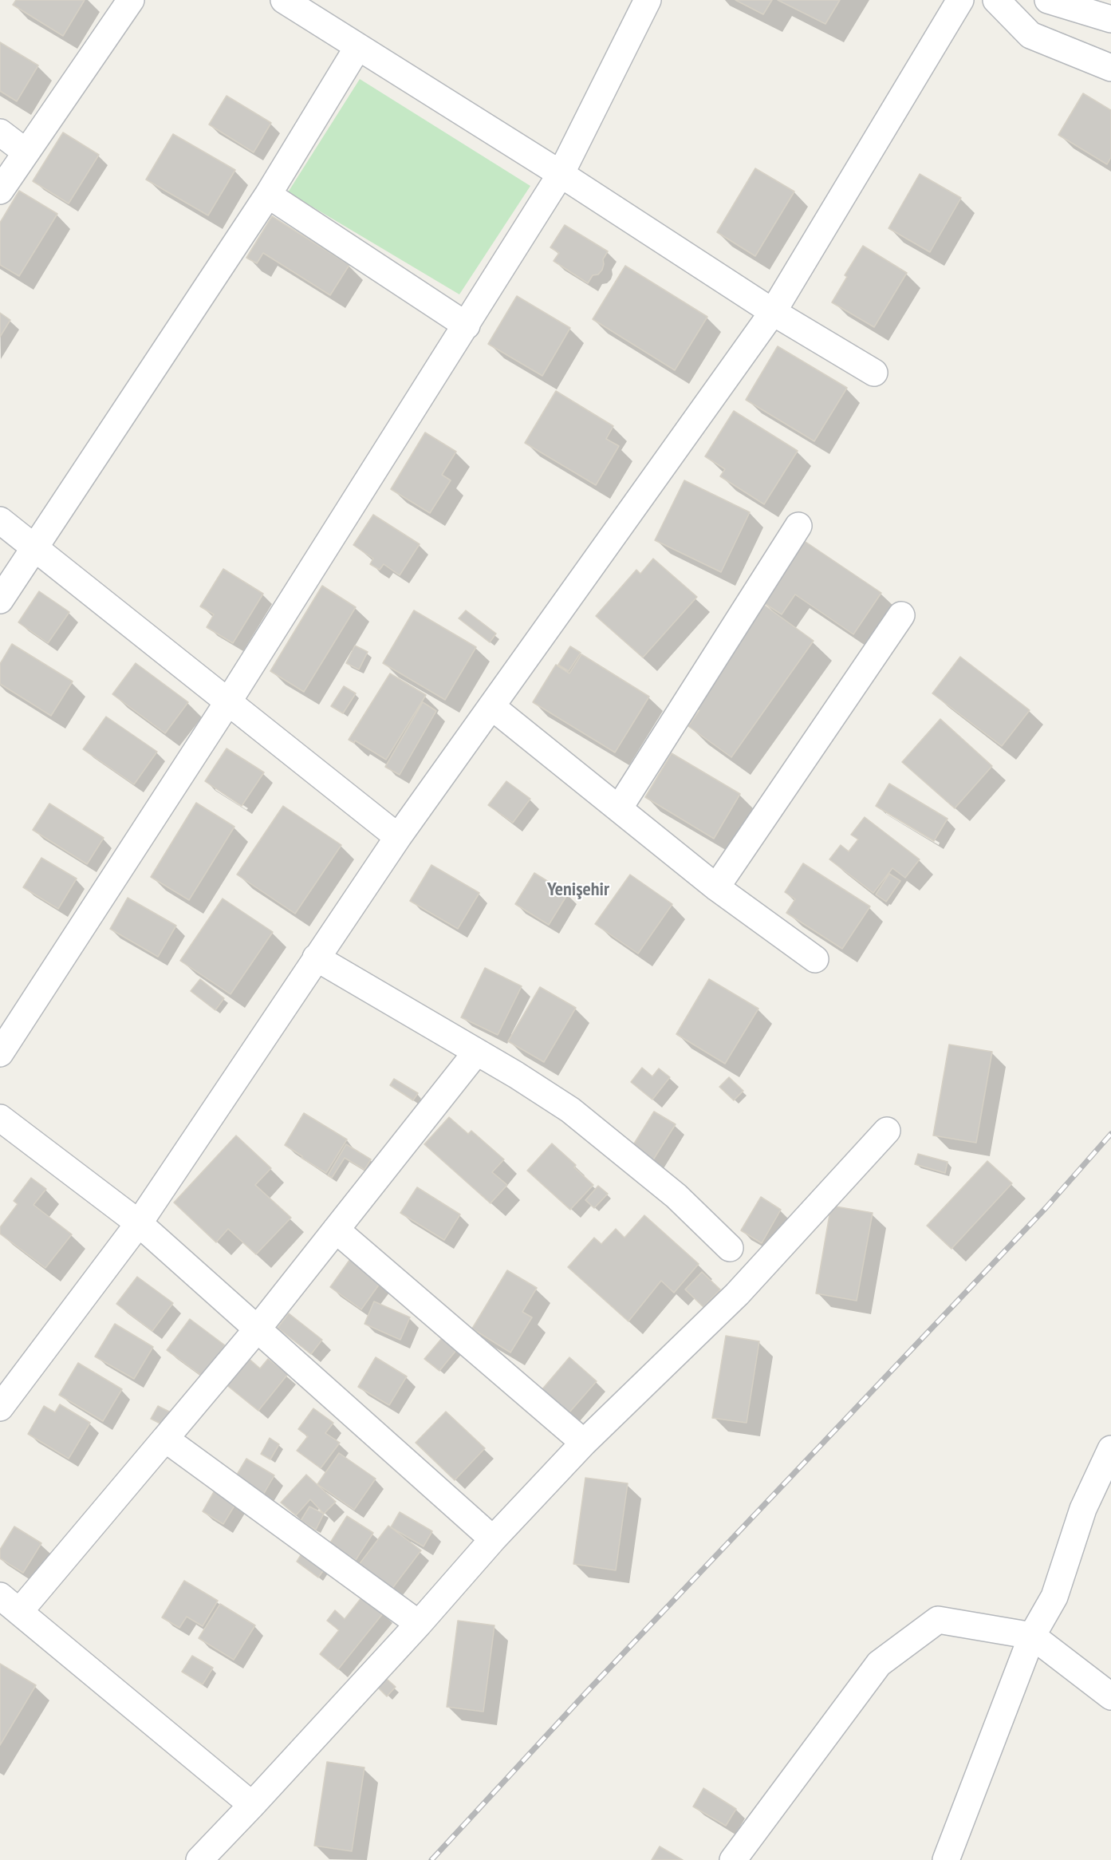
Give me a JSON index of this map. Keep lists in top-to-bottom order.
{
  "districts": ["Yenişehir"]
}
